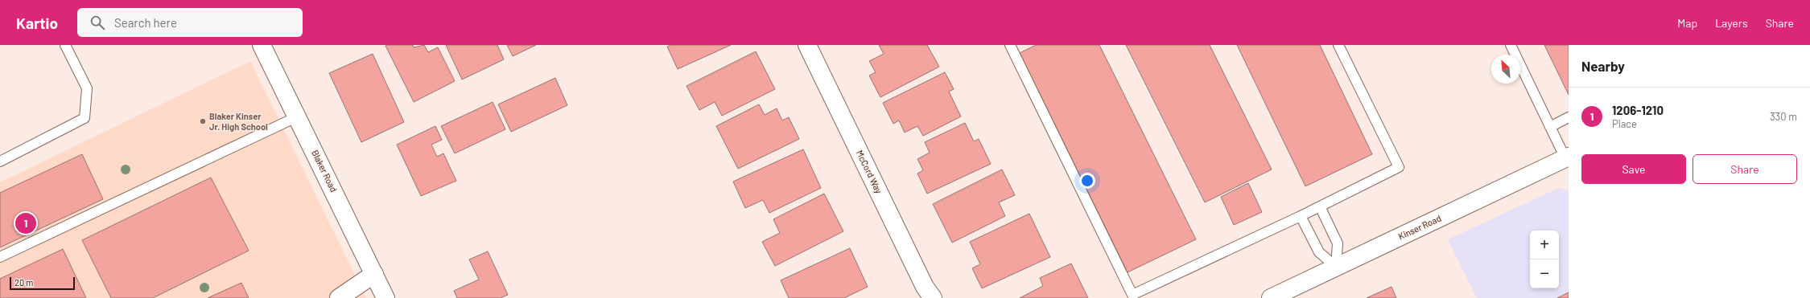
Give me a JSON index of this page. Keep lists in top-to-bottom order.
{
  "streets": {
    "street": ["Blaker Road", "McCord Way", "Kinser Road"]
  },
  "places": ["Blaker Kinser Jr. High School"],
  "scale_bar": "20 m",
  "north": "top left",
  "page": {
    "header": "Kartio",
    "search": "Search here",
    "nav": ["Map", "Layers", "Share"],
    "heading": "Nearby",
    "list": [
      {
        "mark": "1",
        "name": "1206-1210",
        "note": "Place",
        "value": "330 m"
      }
    ],
    "buttons": ["Save", "Share"],
    "pins": "1",
    "map_buttons": ["+", "−"],
    "scale": "20 m"
  }
}
